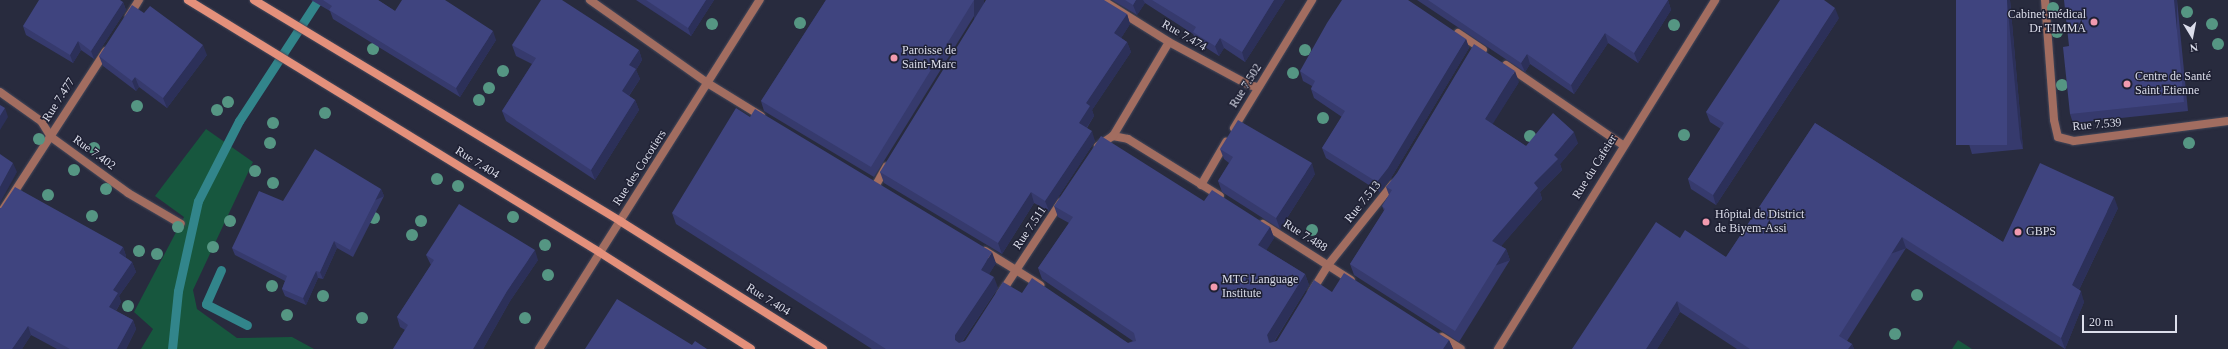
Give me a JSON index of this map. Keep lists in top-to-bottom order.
{
  "streets": {
    "main road": ["Rue 7.404"],
    "street": [
      "Rue 7.474",
      "Rue 7.502",
      "Rue 7.477",
      "Rue 7.539",
      "Rue 7.402",
      "Rue du Cafeier",
      "Rue des Cocotiers",
      "Rue 7.513",
      "Rue 7.511",
      "Rue 7.488"
    ]
  },
  "crossings": [
    ["Rue 7.474", "Rue 7.502"],
    ["Rue 7.477", "Rue 7.402"],
    ["Rue 7.404", "Rue des Cocotiers"],
    ["Rue 7.513", "Rue 7.488"]
  ],
  "places": [
    "Cabinet médical Dr TIMMA",
    "Paroisse de Saint-Marc",
    "Centre de Santé Saint Etienne",
    "Hôpital de District de Biyem-Assi",
    "GBPS",
    "MTC Language Institute"
  ],
  "scale_bar": "20 m",
  "north": "bottom"
}
